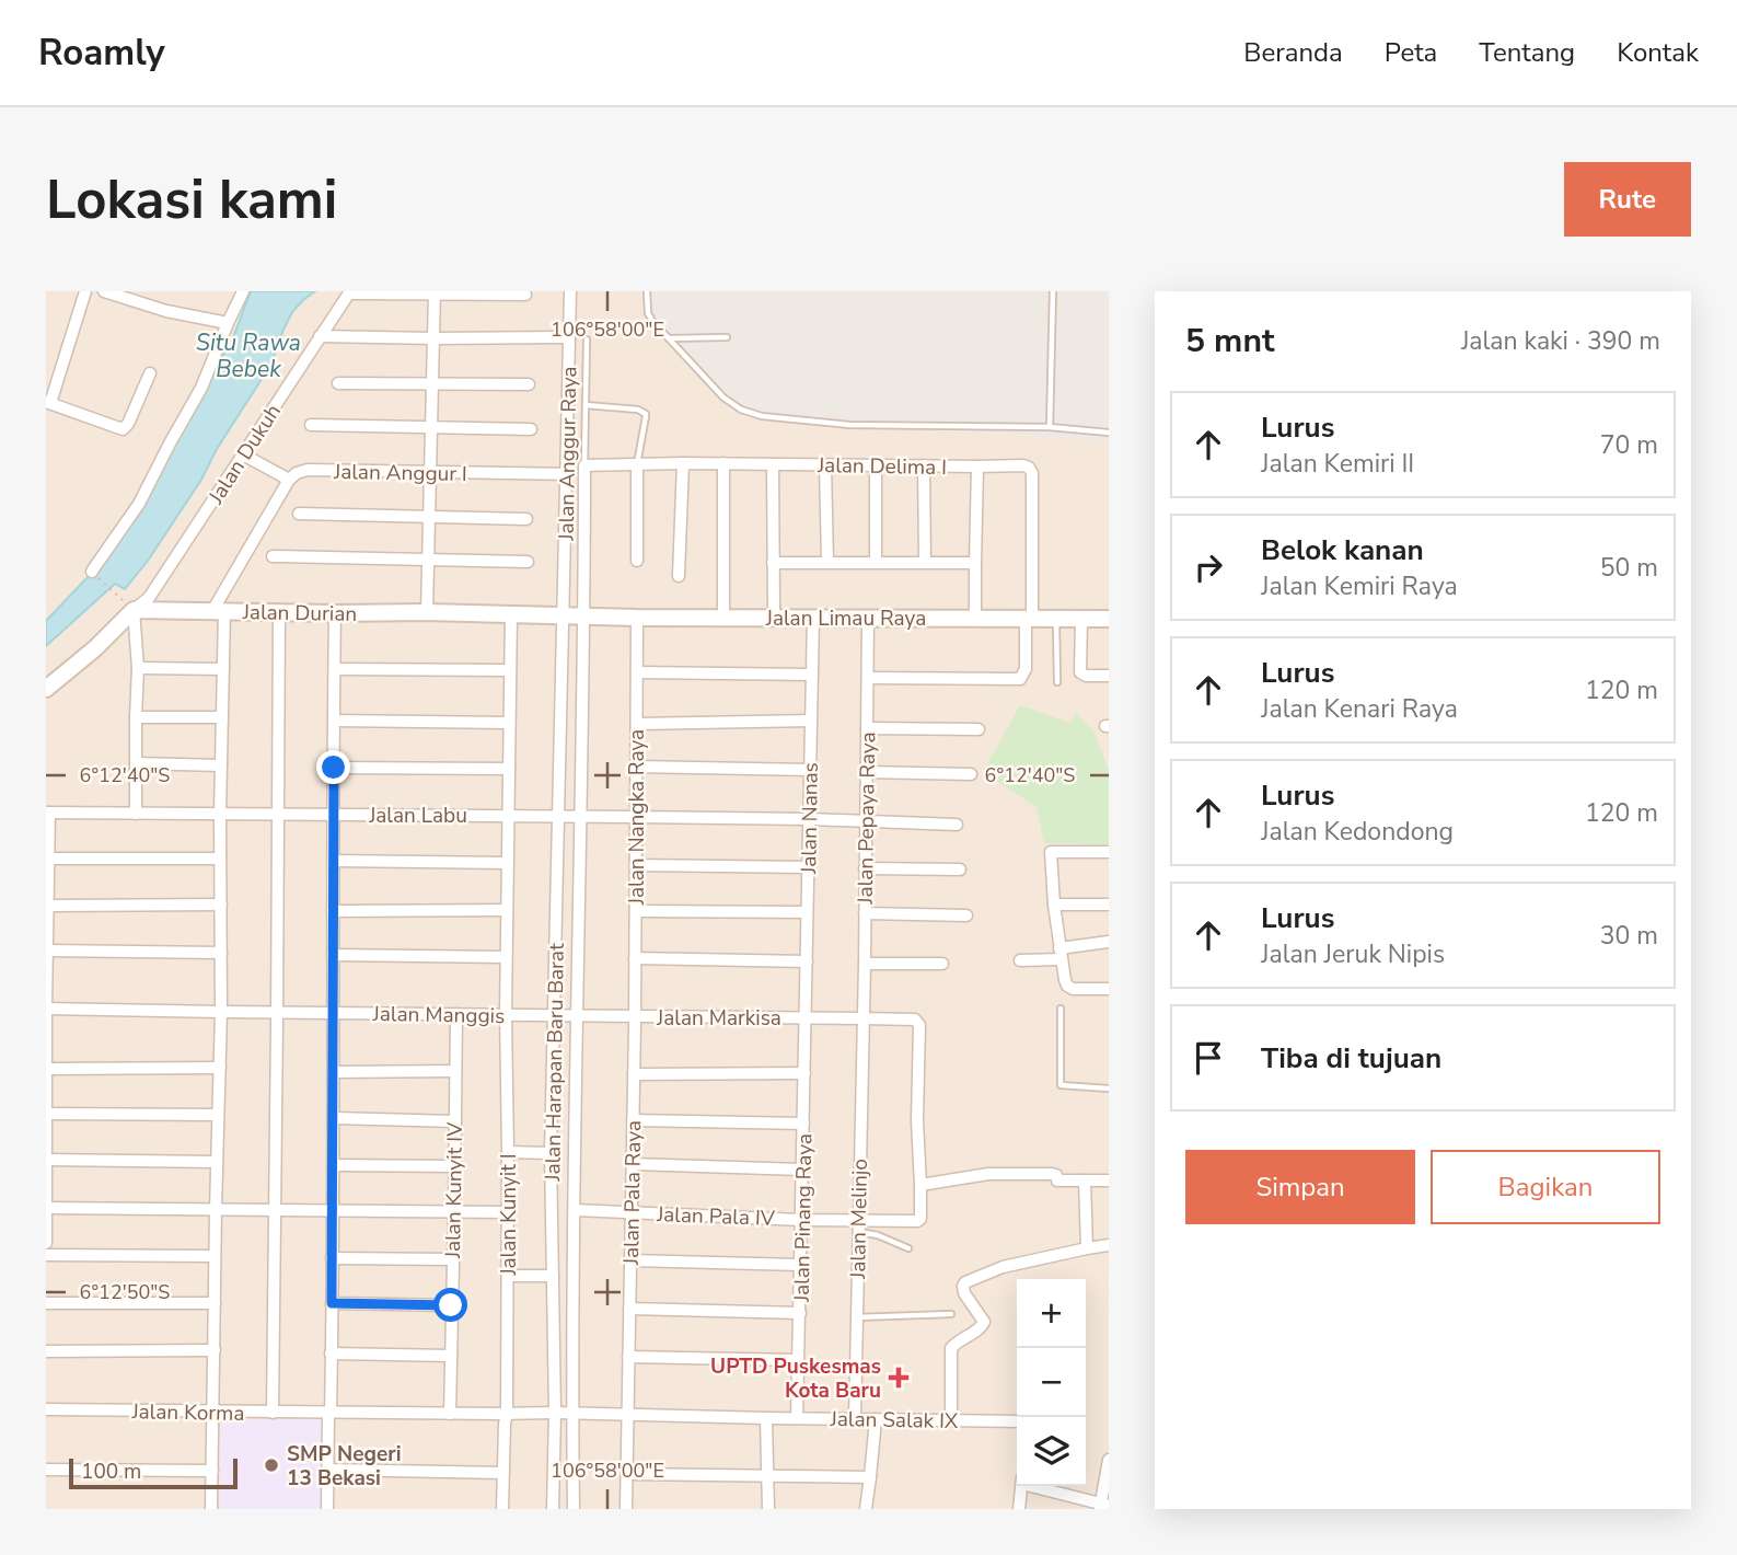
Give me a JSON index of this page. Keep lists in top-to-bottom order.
{
  "streets": {
    "street": [
      "Jalan Dukuh",
      "Jalan Anggur Raya",
      "Jalan Delima I",
      "Jalan Anggur I",
      "Jalan Durian",
      "Jalan Limau Raya",
      "Jalan Labu",
      "Jalan Nangka Raya",
      "Jalan Nanas",
      "Jalan Pepaya Raya",
      "Jalan Manggis",
      "Jalan Markisa",
      "Jalan Harapan Baru Barat",
      "Jalan Kunyit IV",
      "Jalan Pala Raya",
      "Jalan Kunyit I",
      "Jalan Pala IV",
      "Jalan Pinang Raya",
      "Jalan Melinjo",
      "Jalan Korma",
      "Jalan Salak IX"
    ]
  },
  "crossings": [
    ["Jalan Dukuh", "Jalan Durian"],
    ["Jalan Anggur Raya", "Jalan Anggur I"],
    ["Jalan Anggur Raya", "Jalan Durian"],
    ["Jalan Anggur Raya", "Jalan Harapan Baru Barat"],
    ["Jalan Delima I", "Jalan Limau Raya"],
    ["Jalan Delima I", "Jalan Pepaya Raya"],
    ["Jalan Durian", "Jalan Limau Raya"],
    ["Jalan Durian", "Jalan Harapan Baru Barat"],
    ["Jalan Durian", "Jalan Kunyit I"],
    ["Jalan Limau Raya", "Jalan Nangka Raya"],
    ["Jalan Limau Raya", "Jalan Nanas"],
    ["Jalan Limau Raya", "Jalan Pepaya Raya"],
    ["Jalan Labu", "Jalan Nangka Raya"],
    ["Jalan Labu", "Jalan Nanas"],
    ["Jalan Labu", "Jalan Pepaya Raya"],
    ["Jalan Labu", "Jalan Harapan Baru Barat"],
    ["Jalan Labu", "Jalan Kunyit I"],
    ["Jalan Nangka Raya", "Jalan Markisa"],
    ["Jalan Nangka Raya", "Jalan Pala Raya"],
    ["Jalan Nanas", "Jalan Markisa"],
    ["Jalan Nanas", "Jalan Pinang Raya"],
    ["Jalan Pepaya Raya", "Jalan Markisa"],
    ["Jalan Pepaya Raya", "Jalan Melinjo"],
    ["Jalan Manggis", "Jalan Markisa"],
    ["Jalan Manggis", "Jalan Harapan Baru Barat"],
    ["Jalan Manggis", "Jalan Kunyit IV"],
    ["Jalan Manggis", "Jalan Kunyit I"],
    ["Jalan Markisa", "Jalan Pala Raya"],
    ["Jalan Markisa", "Jalan Pala IV"],
    ["Jalan Markisa", "Jalan Pinang Raya"],
    ["Jalan Markisa", "Jalan Melinjo"],
    ["Jalan Harapan Baru Barat", "Jalan Korma"],
    ["Jalan Harapan Baru Barat", "Jalan Salak IX"],
    ["Jalan Kunyit IV", "Jalan Korma"],
    ["Jalan Pala Raya", "Jalan Pala IV"],
    ["Jalan Pala Raya", "Jalan Salak IX"],
    ["Jalan Kunyit I", "Jalan Korma"],
    ["Jalan Pala IV", "Jalan Pinang Raya"],
    ["Jalan Pala IV", "Jalan Melinjo"],
    ["Jalan Pinang Raya", "Jalan Salak IX"],
    ["Jalan Melinjo", "Jalan Salak IX"],
    ["Jalan Korma", "Jalan Salak IX"]
  ],
  "water": ["Situ Rawa Bebek"],
  "places": {
    "health": ["UPTD Puskesmas Kota Baru"],
    "other": ["SMP Negeri 13 Bekasi"]
  },
  "scale_bar": "100 m",
  "page": {
    "header": "Roamly",
    "nav": [
      "Beranda",
      "Peta",
      "Tentang",
      "Kontak"
    ],
    "buttons": [
      "Rute",
      ["Simpan", "Bagikan"]
    ],
    "title": "Lokasi kami",
    "heading": ["5 mnt", "Jalan kaki · 390 m"],
    "list": [
      ["Lurus", "Jalan Kemiri II", "70 m"],
      ["Belok kanan", "Jalan Kemiri Raya", "50 m"],
      ["Lurus", "Jalan Kenari Raya", "120 m"],
      ["Lurus", "Jalan Kedondong", "120 m"],
      ["Lurus", "Jalan Jeruk Nipis", "30 m"],
      "Tiba di tujuan"
    ],
    "map_buttons": ["+", "−"],
    "scale": "100 m"
  },
  "coordinates": ["106°58'00\"E", "6°12'40\"S", "6°12'50\"S"]
}
